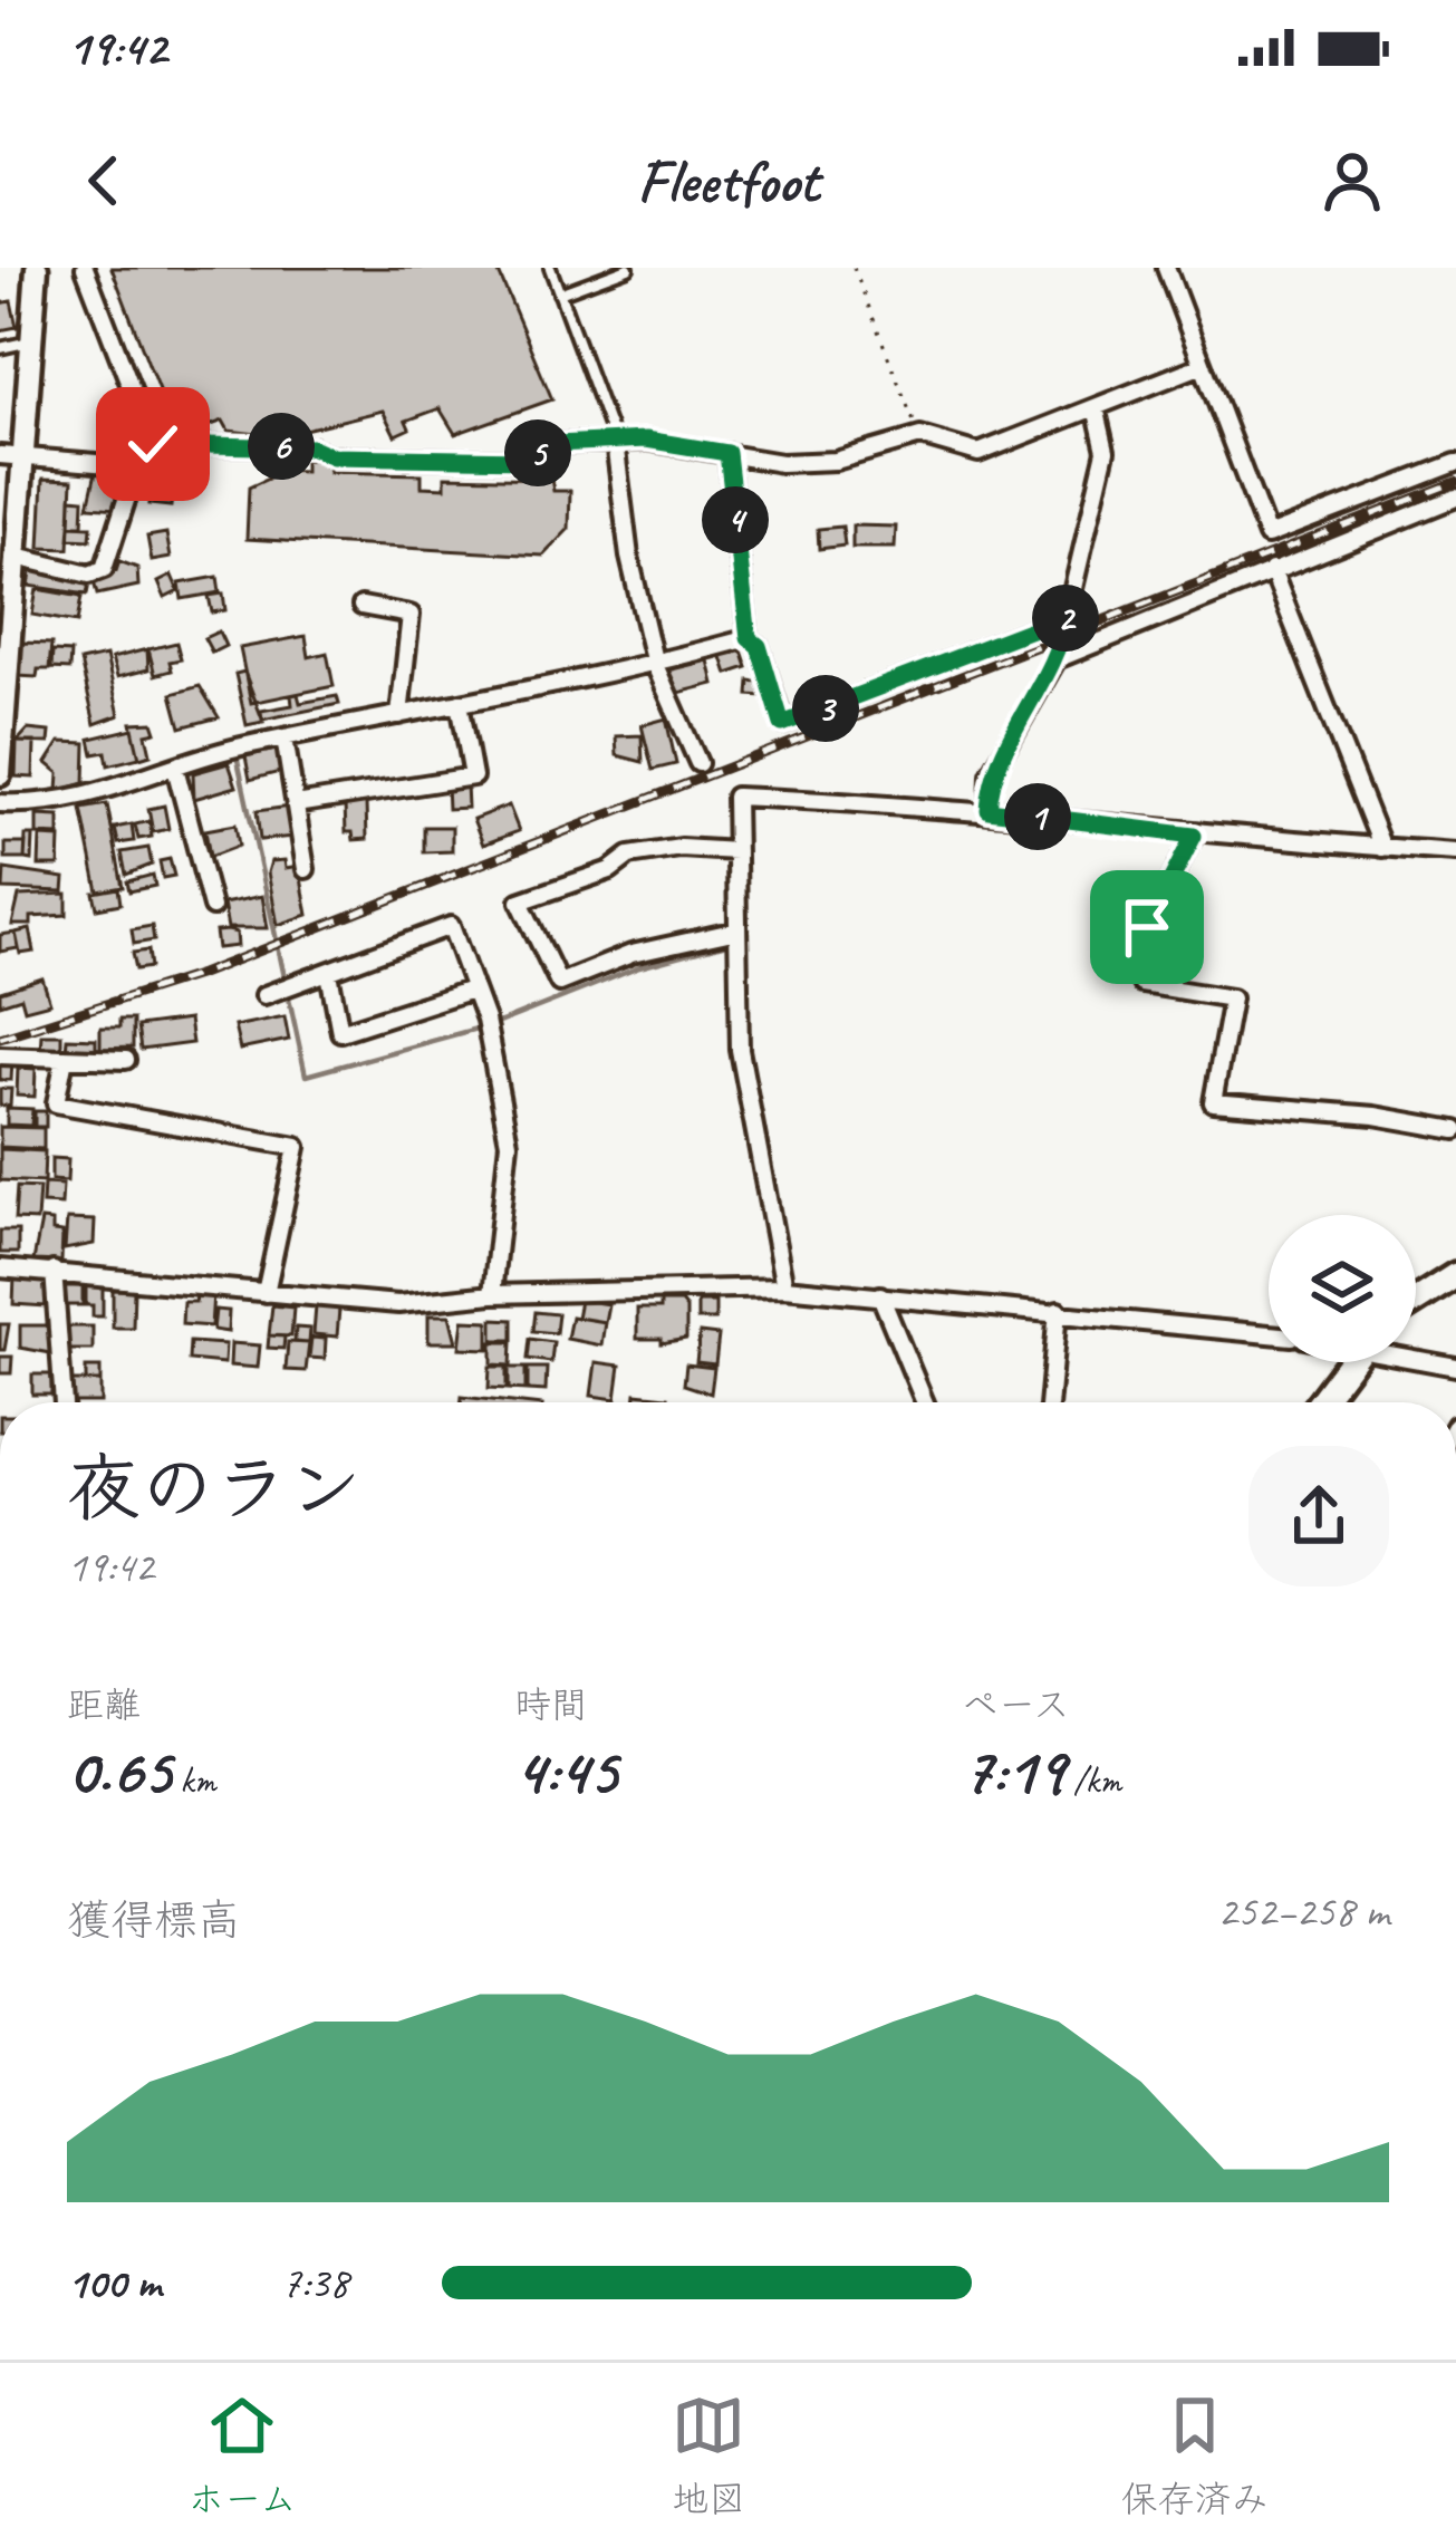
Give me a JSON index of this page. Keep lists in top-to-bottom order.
{
  "page": {
    "status": "19:42",
    "header": "Fleetfoot",
    "pins": [
      "6",
      "5",
      "4",
      "2",
      "3",
      "1"
    ],
    "heading": ["夜のラン", "19:42"],
    "stats": [
      ["距離", "0.65 km"],
      ["時間", "4:45"],
      ["ペース", "7:19 /km"]
    ],
    "chart": ["獲得標高", "252–258 m"],
    "list": [
      {
        "name": "100 m",
        "note": "7:38"
      }
    ],
    "tabs": ["ホーム", "地図", "保存済み"]
  }
}
